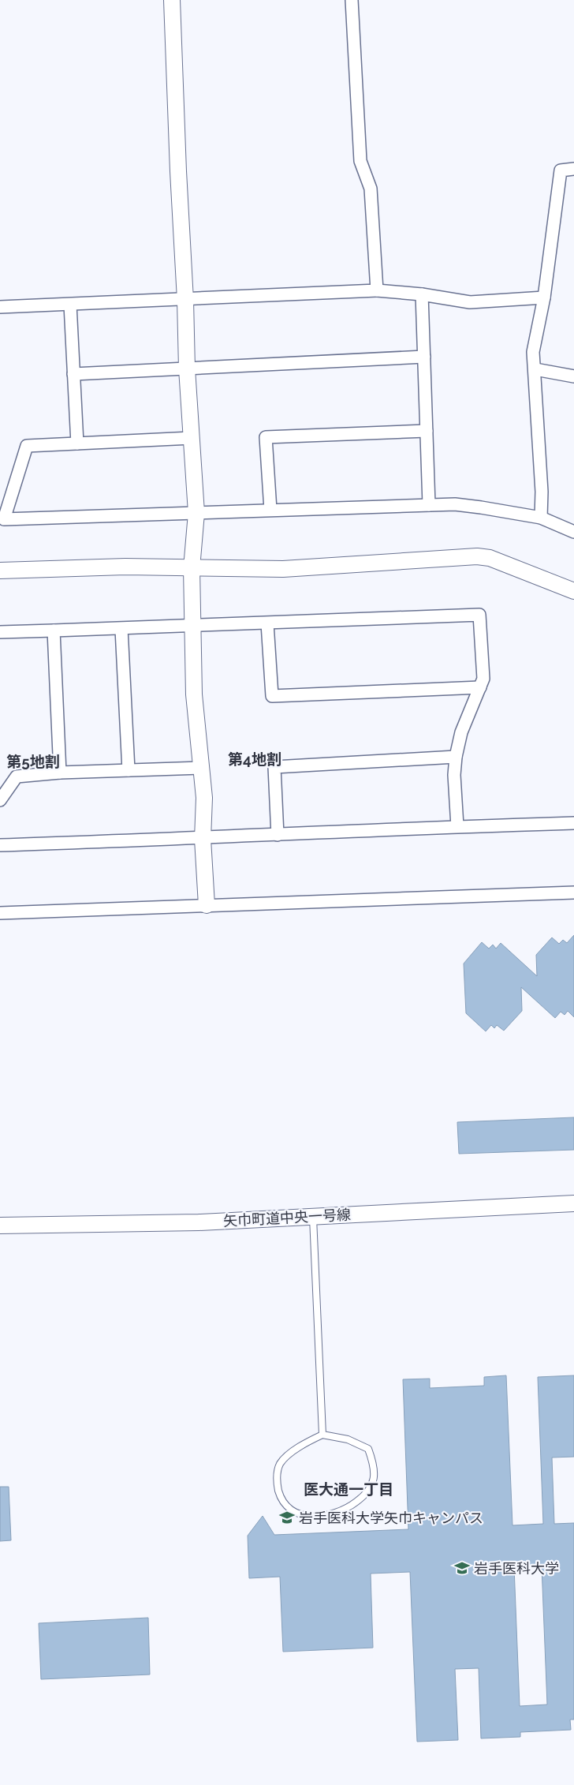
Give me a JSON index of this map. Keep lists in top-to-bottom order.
{
  "streets": {
    "street": ["矢巾町道中央一号線"]
  },
  "districts": ["第4地割", "第5地割", "医大通一丁目"],
  "places": {
    "school or university": ["岩手医科大学矢巾キャンパス", "岩手医科大学"]
  }
}
